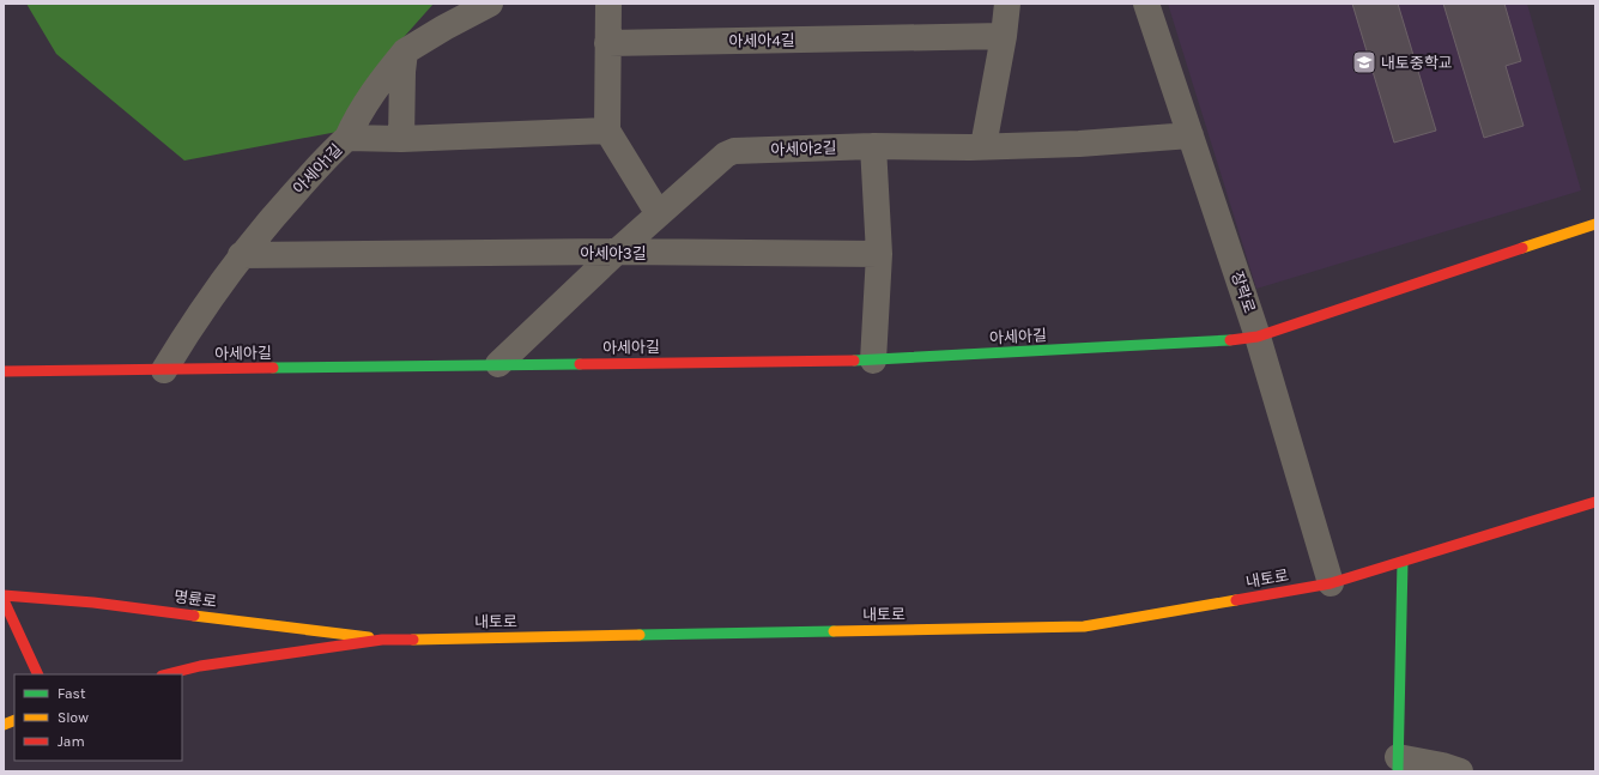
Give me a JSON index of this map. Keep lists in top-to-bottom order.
{
  "streets": {
    "street": [
      "아세아4길",
      "아세아2길",
      "아세아1길",
      "아세아3길",
      "장락로",
      "아세아길",
      "내토로",
      "명륜로"
    ]
  },
  "crossings": [
    ["아세아2길", "아세아3길"],
    ["아세아2길", "장락로"],
    ["아세아2길", "아세아길"],
    ["아세아1길", "아세아3길"],
    ["아세아1길", "아세아길"],
    ["장락로", "아세아길"],
    ["장락로", "내토로"],
    ["내토로", "명륜로"]
  ],
  "places": {
    "school or university": ["내토중학교"]
  },
  "legend": ["Fast", "Slow", "Jam"]
}
